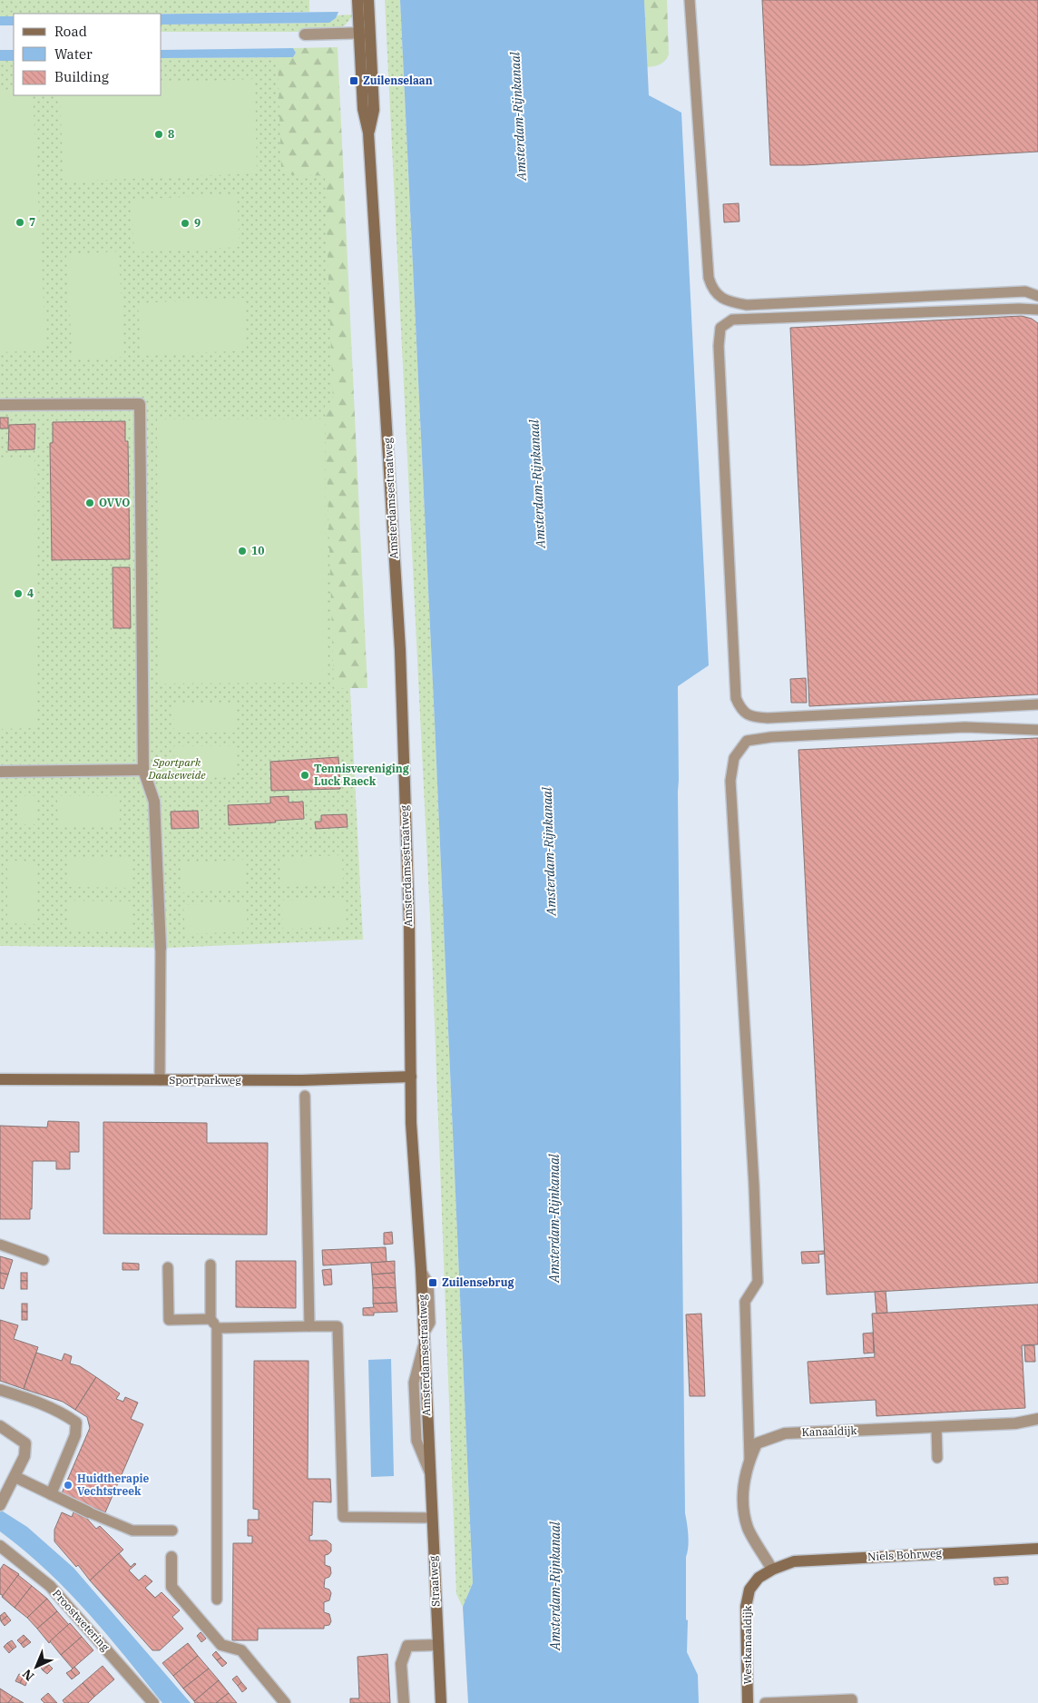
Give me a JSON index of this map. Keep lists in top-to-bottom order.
{
  "streets": {
    "main road": [
      "Amsterdamsestraatweg",
      "Sportparkweg",
      "Niels Bohrweg",
      "Straatweg",
      "Westkanaaldijk"
    ],
    "street": ["Kanaaldijk", "Proostwetering"]
  },
  "crossings": [
    ["Amsterdamsestraatweg", "Sportparkweg"],
    ["Amsterdamsestraatweg", "Straatweg"],
    ["Kanaaldijk", "Niels Bohrweg"],
    ["Kanaaldijk", "Westkanaaldijk"],
    ["Niels Bohrweg", "Westkanaaldijk"]
  ],
  "water": ["Amsterdam-Rijnkanaal"],
  "parks": ["Sportpark Daalseweide"],
  "places": {
    "transit": ["Zuilenselaan", "Zuilensebrug"],
    "other": [
      "8",
      "7",
      "9",
      "OVVO",
      "10",
      "4",
      "Tennisvereniging Luck Raeck",
      "Huidtherapie Vechtstreek"
    ]
  },
  "legend": ["Road", "Water", "Building"],
  "north": "bottom left"
}
